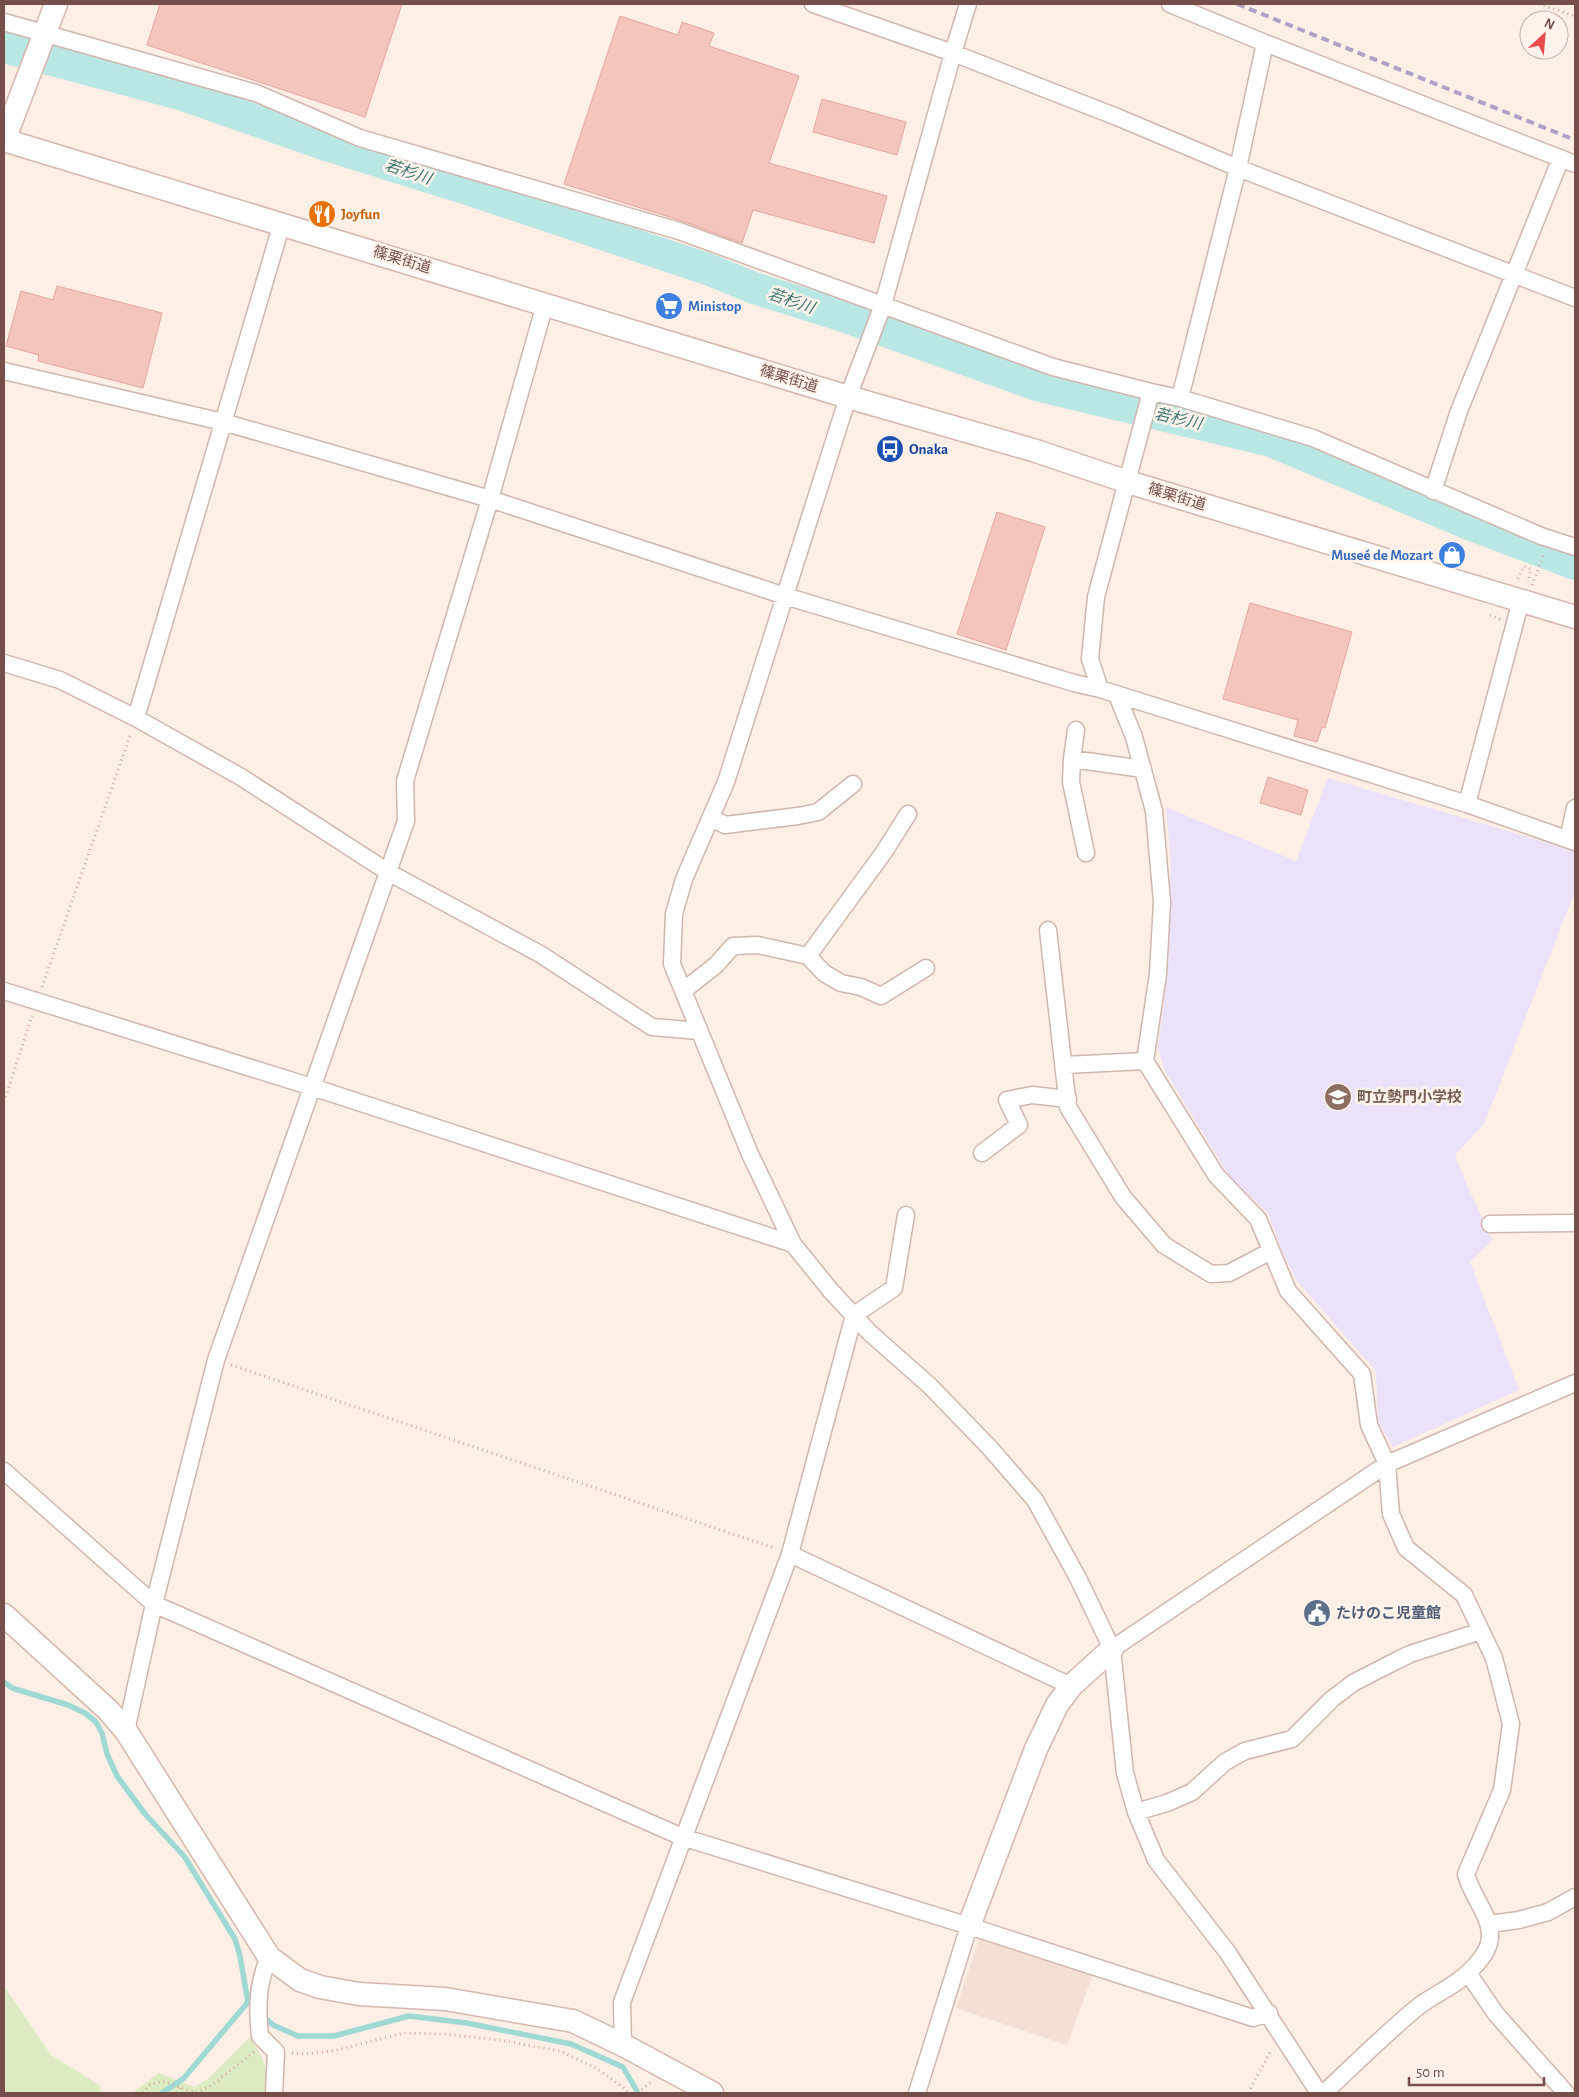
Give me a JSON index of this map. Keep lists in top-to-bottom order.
{
  "streets": {
    "main road": ["篠栗街道"]
  },
  "water": ["若杉川"],
  "places": {
    "restaurant": ["Joyfun"],
    "supermarket": ["Ministop"],
    "bus stop": ["Onaka"],
    "shop": ["Museé de Mozart"],
    "school or university": ["町立勢門小学校"],
    "public building": ["たけのこ児童館"]
  },
  "scale_bar": "50 m",
  "north": "top right"
}
